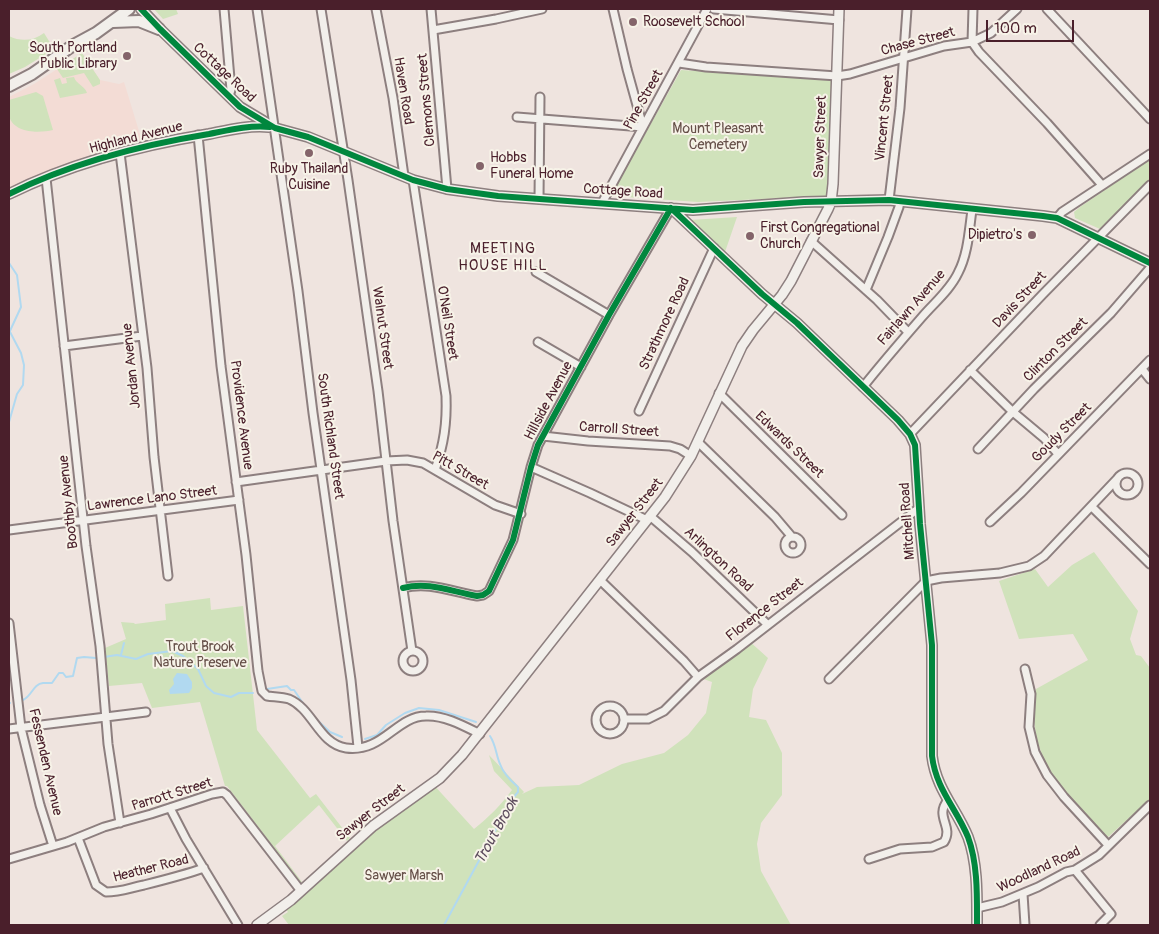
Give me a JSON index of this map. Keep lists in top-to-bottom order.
{
  "streets": {
    "street": [
      "Chase Street",
      "Cottage Road",
      "Haven Road",
      "Clemons Street",
      "Pine Street",
      "Vincent Street",
      "Sawyer Street",
      "Highland Avenue",
      "Davis Street",
      "Fairlawn Avenue",
      "O'Neil Street",
      "Strathmore Road",
      "Walnut Street",
      "Clinton Street",
      "Jordan Avenue",
      "Hillside Avenue",
      "Providence Avenue",
      "Carroll Street",
      "Goudy Street",
      "South Richland Street",
      "Edwards Street",
      "Pitt Street",
      "Lawrence Lano Street",
      "Boothby Avenue",
      "Mitchell Road",
      "Arlington Road",
      "Florence Street",
      "Fessenden Avenue",
      "Parrott Street",
      "Heather Road",
      "Woodland Road"
    ]
  },
  "crossings": [
    ["Chase Street", "Pine Street"],
    ["Chase Street", "Vincent Street"],
    ["Chase Street", "Sawyer Street"],
    ["Cottage Road", "Haven Road"],
    ["Cottage Road", "Clemons Street"],
    ["Cottage Road", "Pine Street"],
    ["Cottage Road", "Vincent Street"],
    ["Cottage Road", "Sawyer Street"],
    ["Cottage Road", "Highland Avenue"],
    ["Cottage Road", "Davis Street"],
    ["Cottage Road", "Fairlawn Avenue"],
    ["Cottage Road", "O'Neil Street"],
    ["Cottage Road", "Walnut Street"],
    ["Cottage Road", "Hillside Avenue"],
    ["Cottage Road", "South Richland Street"],
    ["Cottage Road", "Mitchell Road"],
    ["Haven Road", "O'Neil Street"],
    ["Sawyer Street", "Carroll Street"],
    ["Sawyer Street", "Edwards Street"],
    ["Sawyer Street", "Mitchell Road"],
    ["Sawyer Street", "Arlington Road"],
    ["Sawyer Street", "Parrott Street"],
    ["Highland Avenue", "Jordan Avenue"],
    ["Highland Avenue", "Providence Avenue"],
    ["Highland Avenue", "South Richland Street"],
    ["Highland Avenue", "Boothby Avenue"],
    ["Davis Street", "Mitchell Road"],
    ["Fairlawn Avenue", "Mitchell Road"],
    ["O'Neil Street", "Pitt Street"],
    ["Strathmore Road", "Mitchell Road"],
    ["Walnut Street", "Hillside Avenue"],
    ["Walnut Street", "Pitt Street"],
    ["Jordan Avenue", "Lawrence Lano Street"],
    ["Hillside Avenue", "Carroll Street"],
    ["Hillside Avenue", "Pitt Street"],
    ["Hillside Avenue", "Mitchell Road"],
    ["Hillside Avenue", "Arlington Road"],
    ["Providence Avenue", "South Richland Street"],
    ["Providence Avenue", "Pitt Street"],
    ["Providence Avenue", "Lawrence Lano Street"],
    ["South Richland Street", "Pitt Street"],
    ["Lawrence Lano Street", "Boothby Avenue"],
    ["Boothby Avenue", "Parrott Street"],
    ["Mitchell Road", "Florence Street"],
    ["Mitchell Road", "Woodland Road"],
    ["Arlington Road", "Florence Street"],
    ["Fessenden Avenue", "Parrott Street"],
    ["Parrott Street", "Heather Road"]
  ],
  "districts": ["MEETING HOUSE HILL"],
  "water": ["Trout Brook"],
  "parks": ["Mount Pleasant Cemetery", "Trout Brook Nature Preserve", "Sawyer Marsh"],
  "places": [
    "Roosevelt School",
    "South Portland Public Library",
    "Ruby Thailand Cuisine",
    "Hobbs Funeral Home",
    "Dipietro's",
    "First Congregational Church"
  ],
  "scale_bar": "100 m"
}
